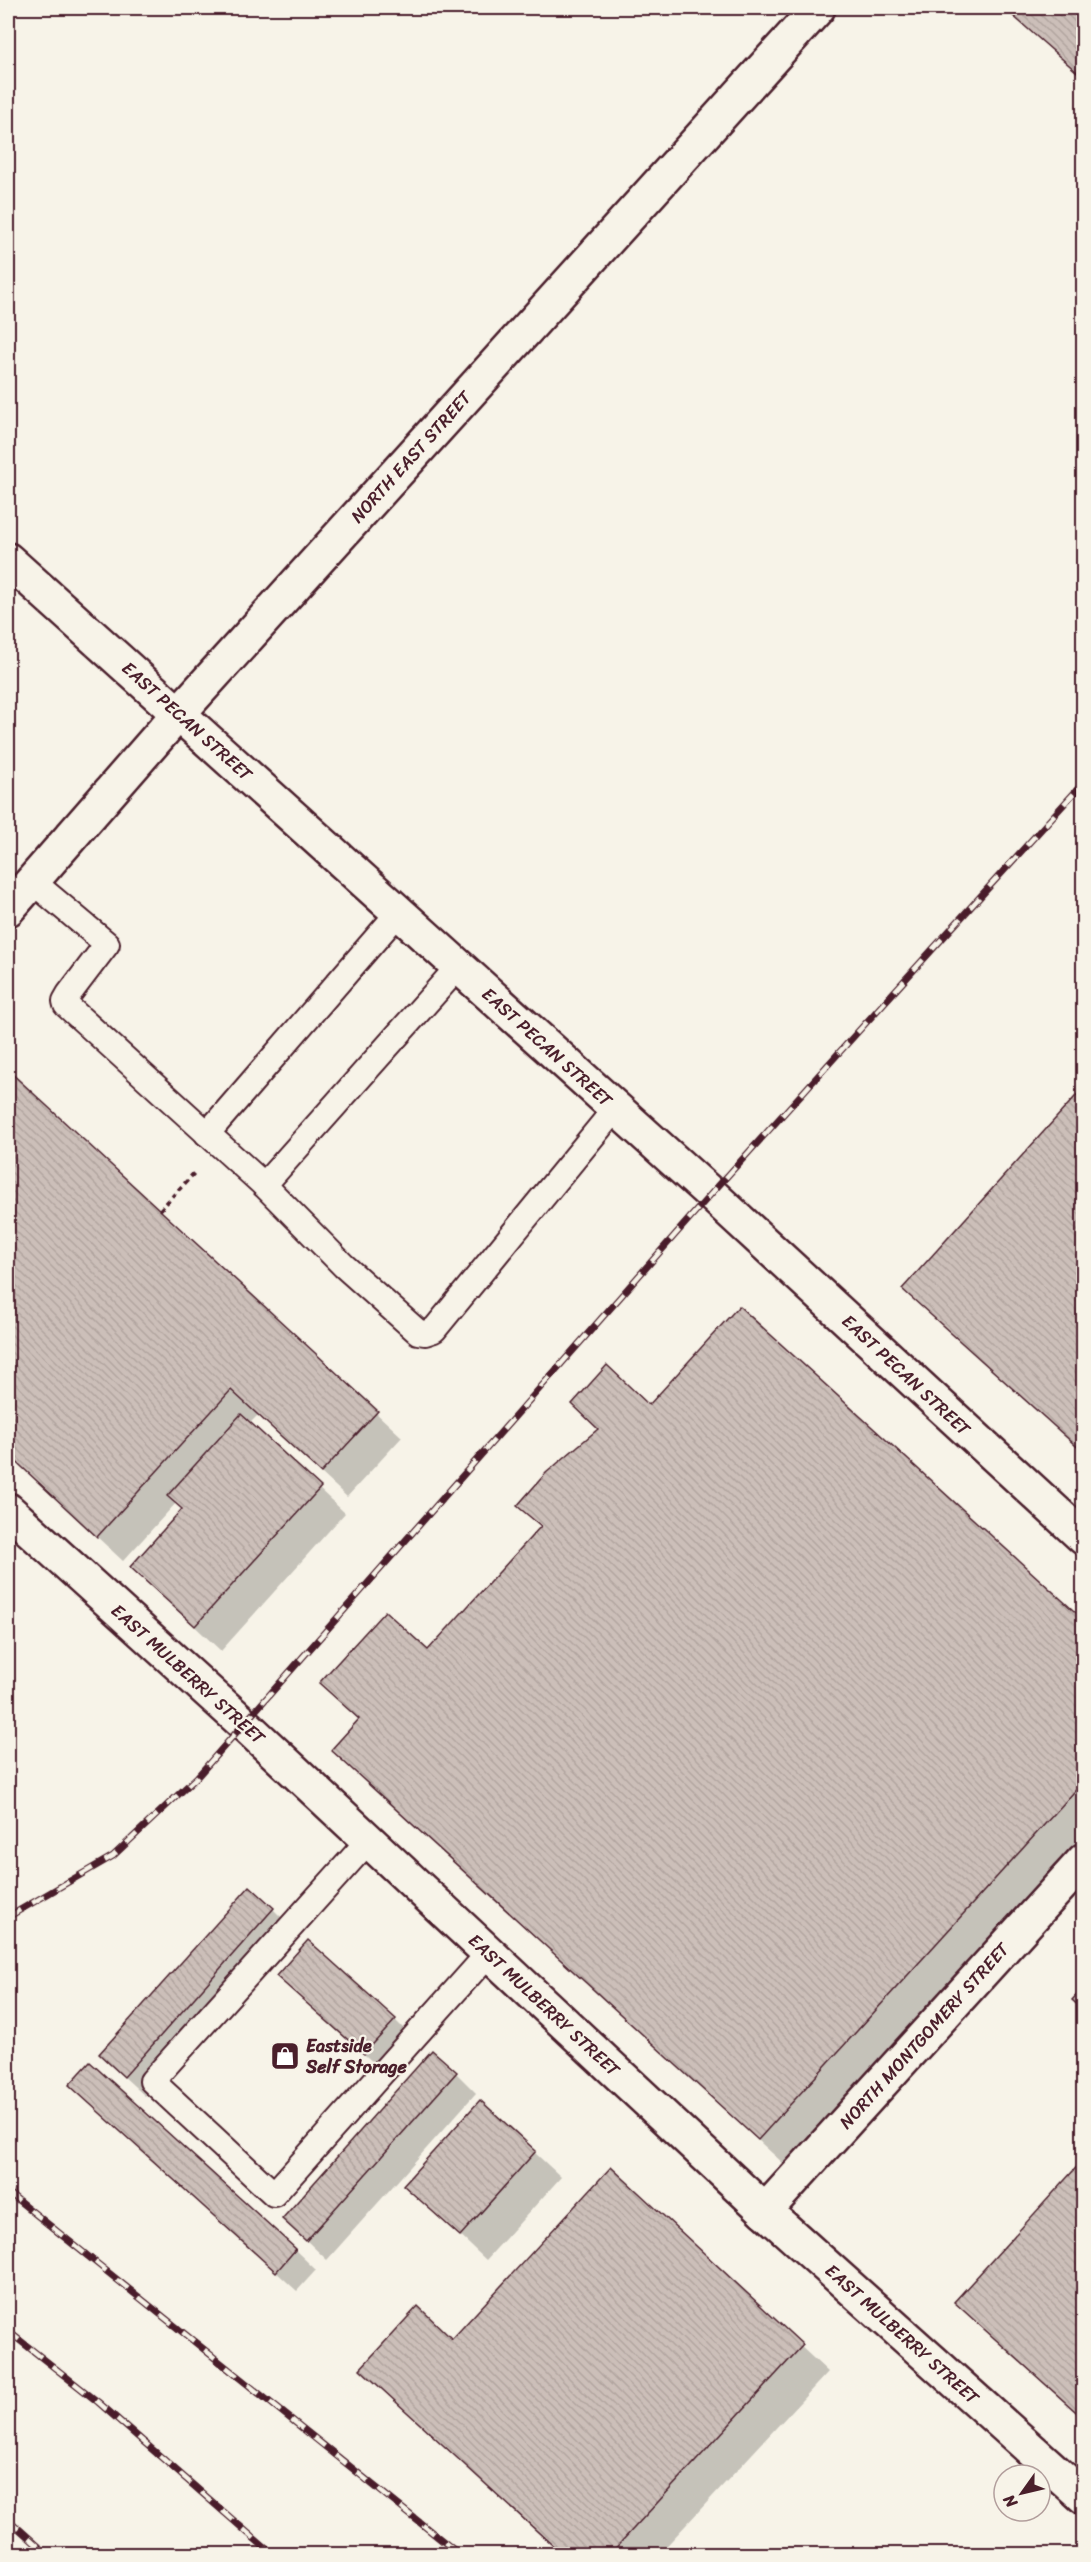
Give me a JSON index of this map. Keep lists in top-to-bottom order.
{
  "streets": {
    "street": [
      "NORTH EAST STREET",
      "EAST PECAN STREET",
      "EAST MULBERRY STREET",
      "NORTH MONTGOMERY STREET"
    ]
  },
  "crossings": [
    ["NORTH EAST STREET", "EAST PECAN STREET"],
    ["EAST MULBERRY STREET", "NORTH MONTGOMERY STREET"]
  ],
  "places": {
    "shop": ["Eastside Self Storage"]
  },
  "north": "bottom left"
}
